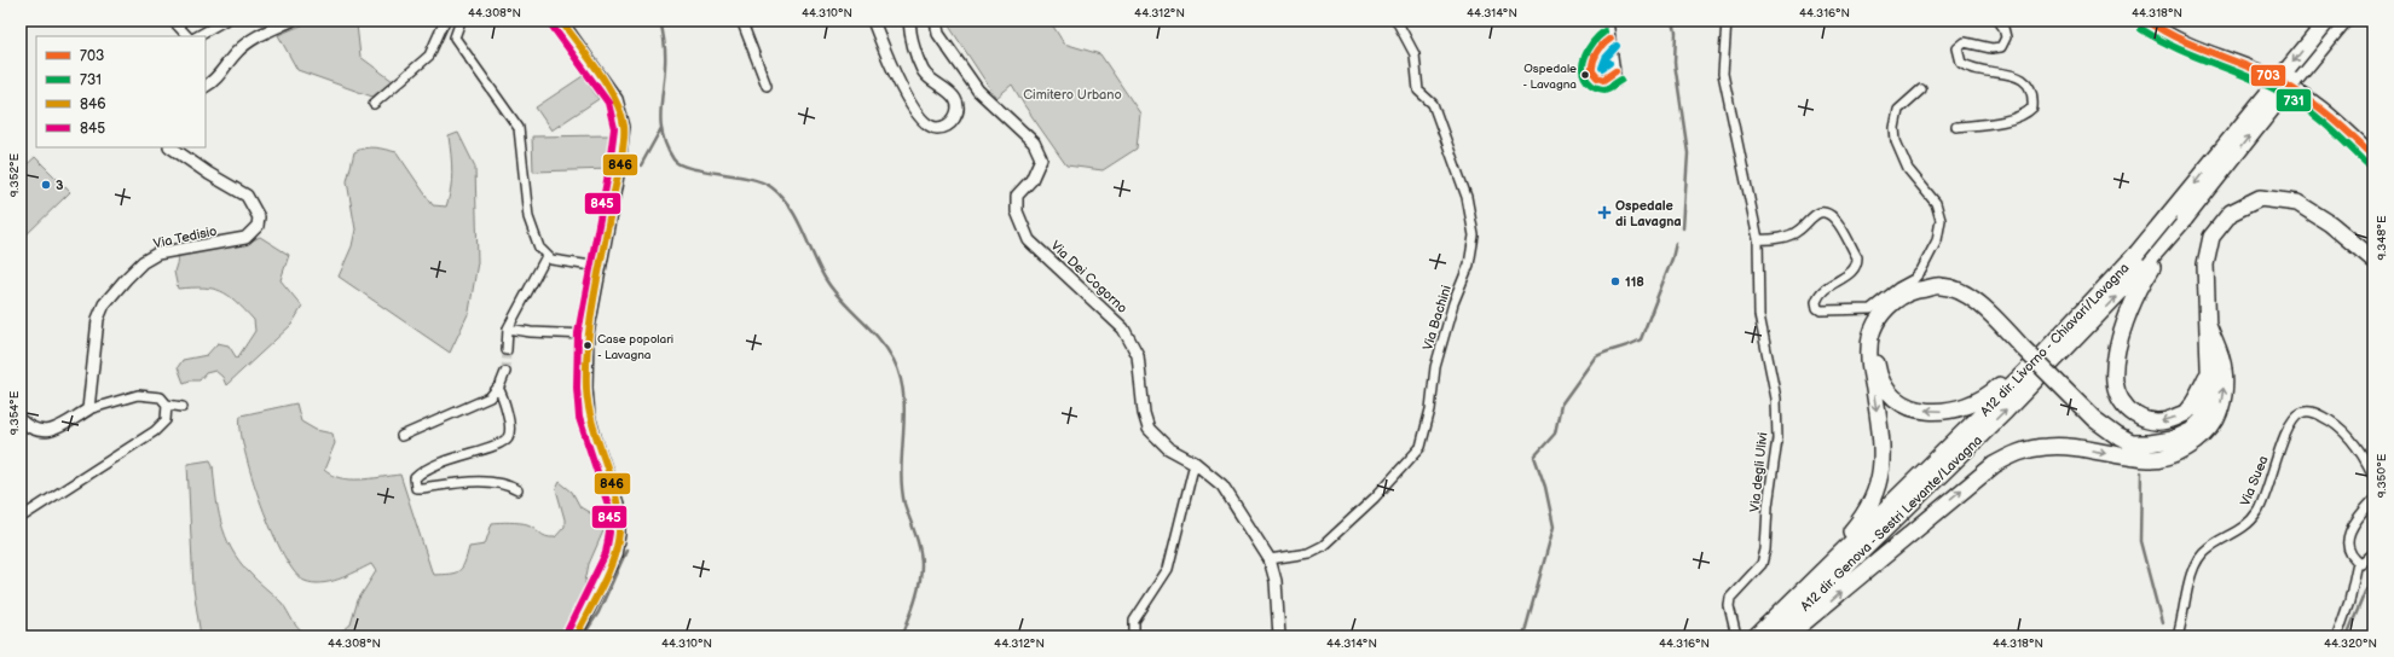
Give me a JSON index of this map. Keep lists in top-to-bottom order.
{
  "streets": {
    "highway": ["A12 dir. Livorno - Chiavari/Lavagna", "A12 dir. Genova - Sestri Levante/Lavagna"],
    "street": [
      "Via Tedisio",
      "Via Dei Cogorno",
      "Via Bachini",
      "Via degli Ulivi",
      "Via Suea"
    ]
  },
  "crossings": [
    ["Via Dei Cogorno", "Via Bachini"]
  ],
  "one_way": ["A12 dir. Genova - Sestri Levante/Lavagna"],
  "parks": ["Cimitero Urbano"],
  "places": {
    "other": [
      "Ospedale - Lavagna",
      "3",
      "118",
      "Case popolari - Lavagna"
    ],
    "health": ["Ospedale di Lavagna"]
  },
  "lines": [
    "transit line 703",
    "transit line 846",
    "transit line 845",
    "transit line 731"
  ],
  "legend": [
    "703",
    "731",
    "846",
    "845"
  ],
  "coordinates": [
    "44.308°N",
    "44.310°N",
    "44.312°N",
    "44.314°N",
    "44.316°N",
    "44.318°N",
    "9.352°E",
    "9.348°E",
    "9.354°E",
    "9.350°E",
    "44.320°N"
  ]
}
